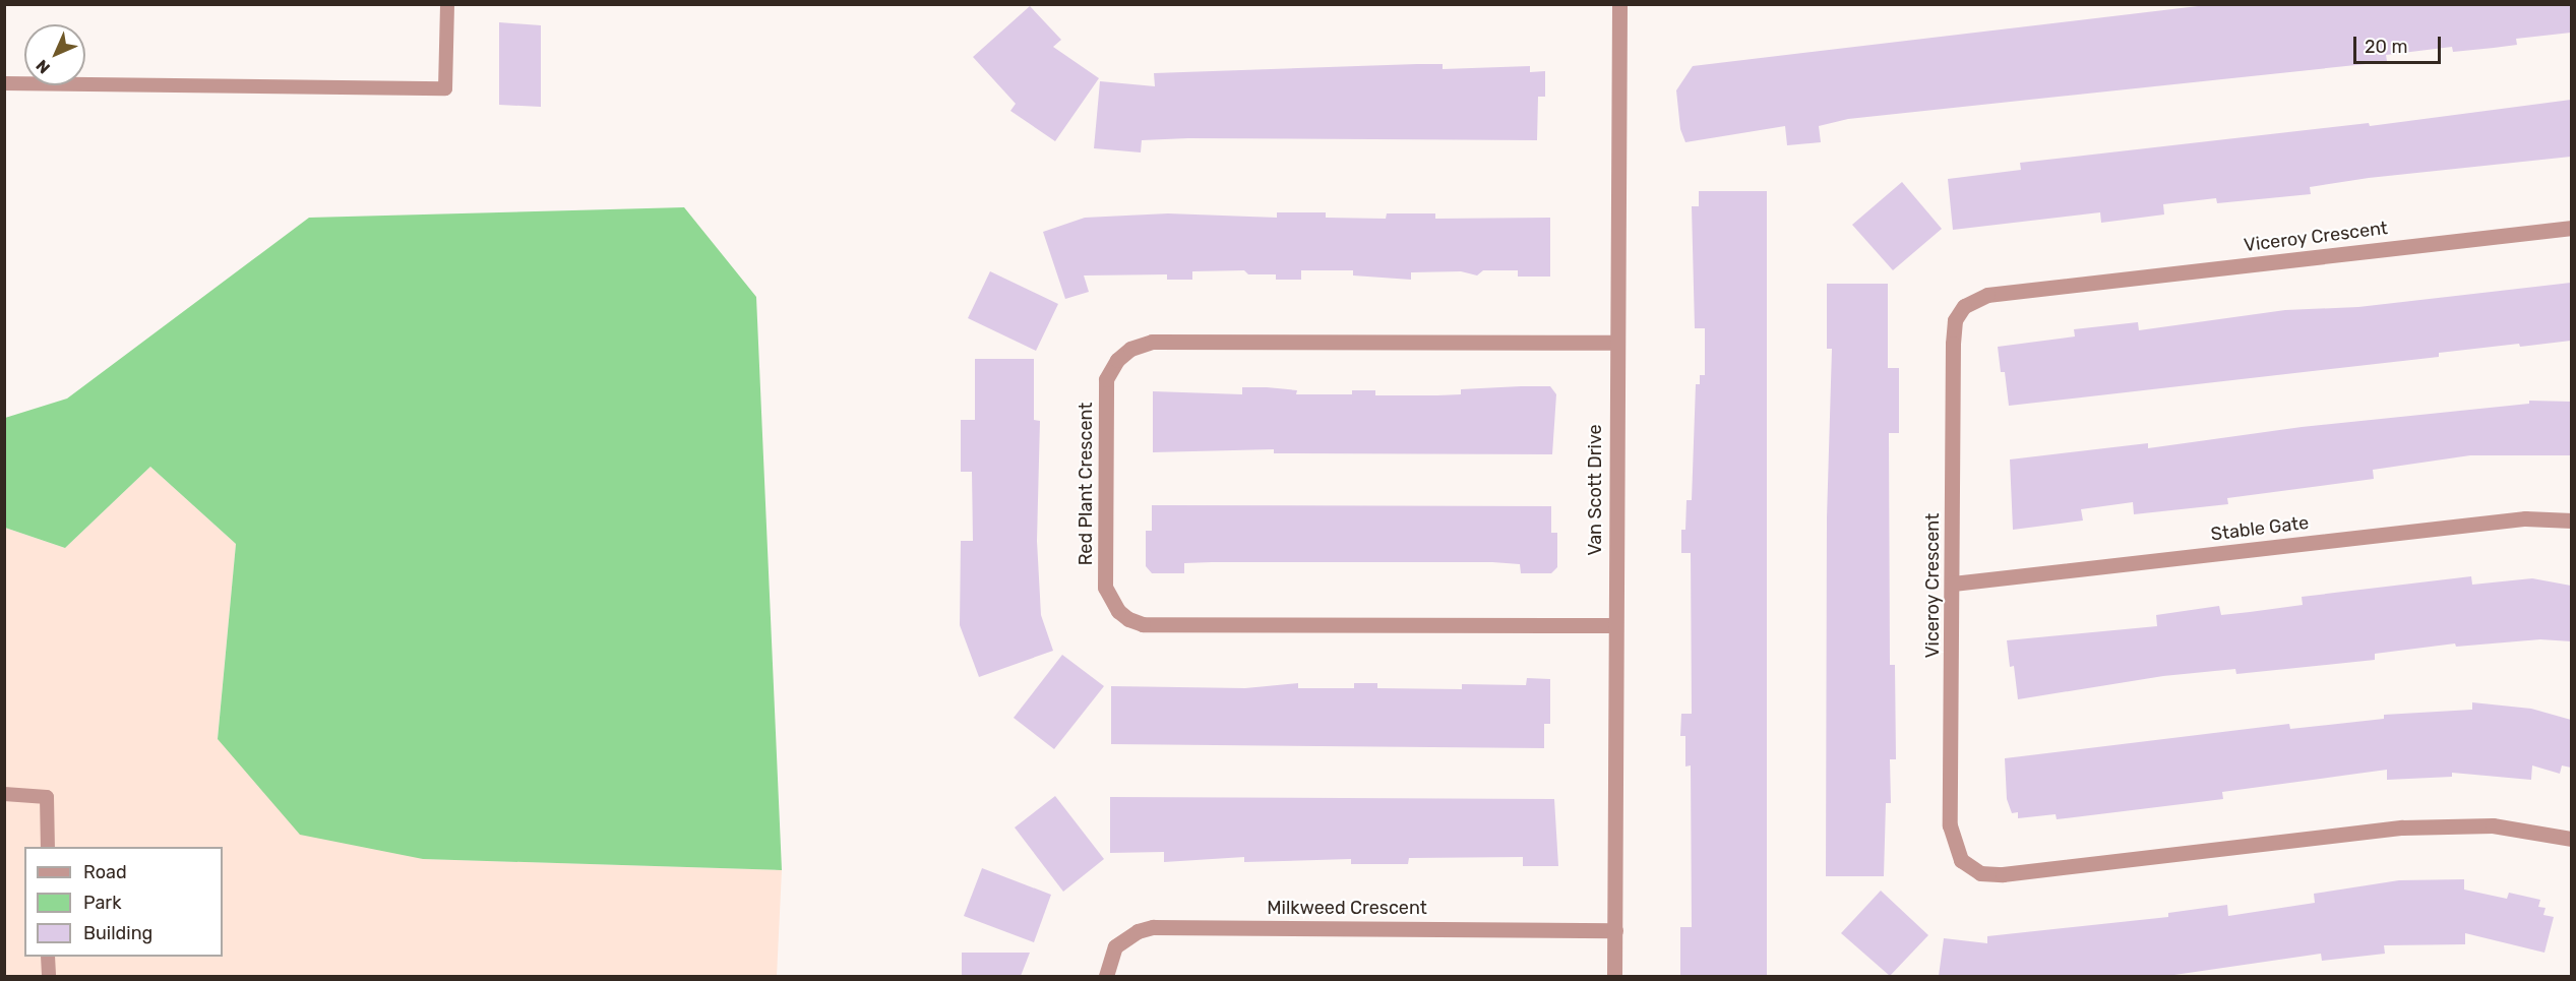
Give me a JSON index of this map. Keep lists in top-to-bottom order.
{
  "streets": {
    "street": [
      "Viceroy Crescent",
      "Red Plant Crescent",
      "Van Scott Drive",
      "Stable Gate",
      "Milkweed Crescent"
    ]
  },
  "crossings": [
    ["Viceroy Crescent", "Stable Gate"],
    ["Red Plant Crescent", "Van Scott Drive"],
    ["Van Scott Drive", "Milkweed Crescent"]
  ],
  "legend": ["Road", "Park", "Building"],
  "scale_bar": "20 m",
  "north": "bottom left"
}
